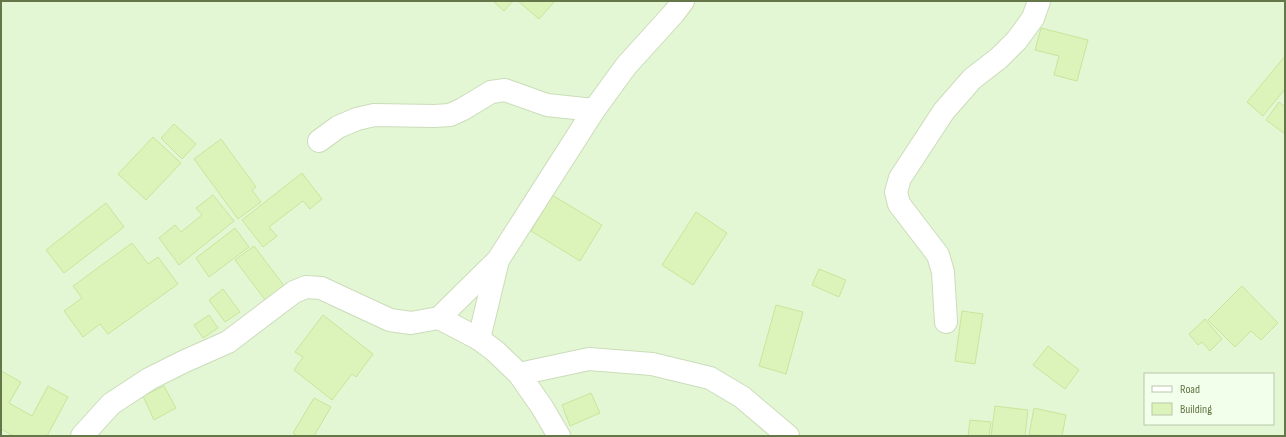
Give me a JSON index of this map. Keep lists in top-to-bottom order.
{
  "legend": ["Road", "Building"]
}
